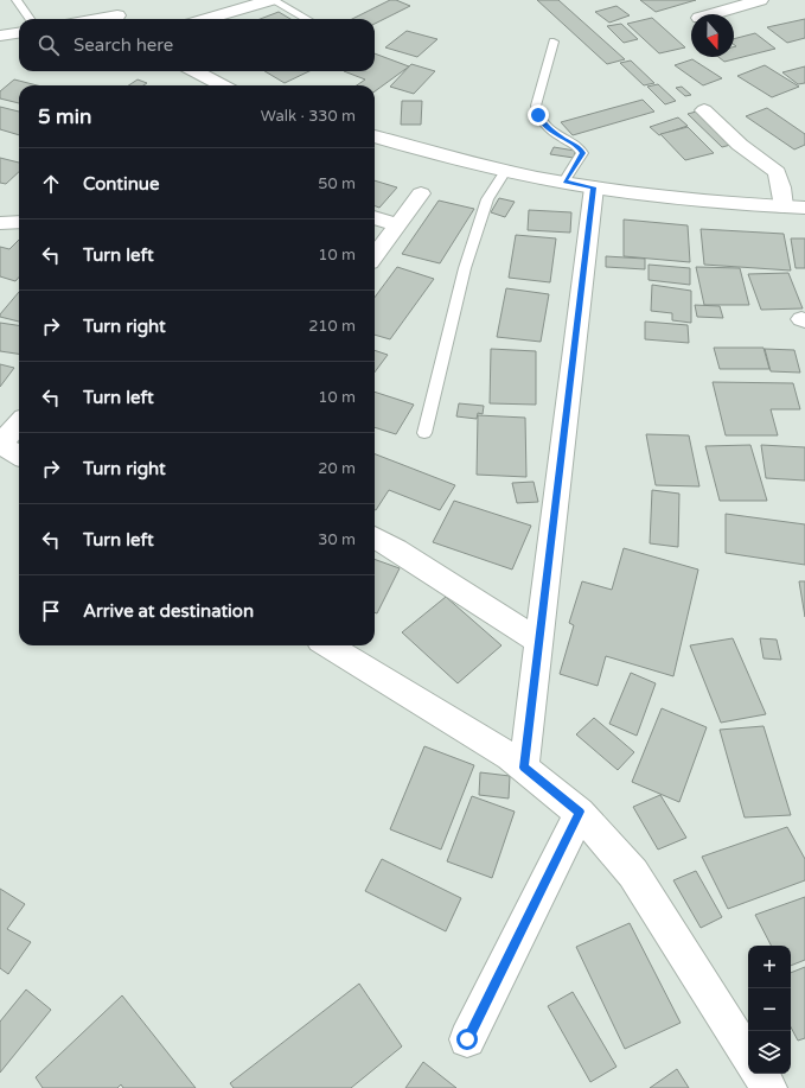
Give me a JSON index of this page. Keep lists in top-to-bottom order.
{
  "north": "bottom",
  "page": {
    "search": "Search here",
    "heading": ["5 min", "Walk · 330 m"],
    "list": [
      ["Continue", "50 m"],
      ["Turn left", "10 m"],
      ["Turn right", "210 m"],
      ["Turn left", "10 m"],
      ["Turn right", "20 m"],
      ["Turn left", "30 m"],
      "Arrive at destination"
    ],
    "map_buttons": ["+", "−"]
  }
}
